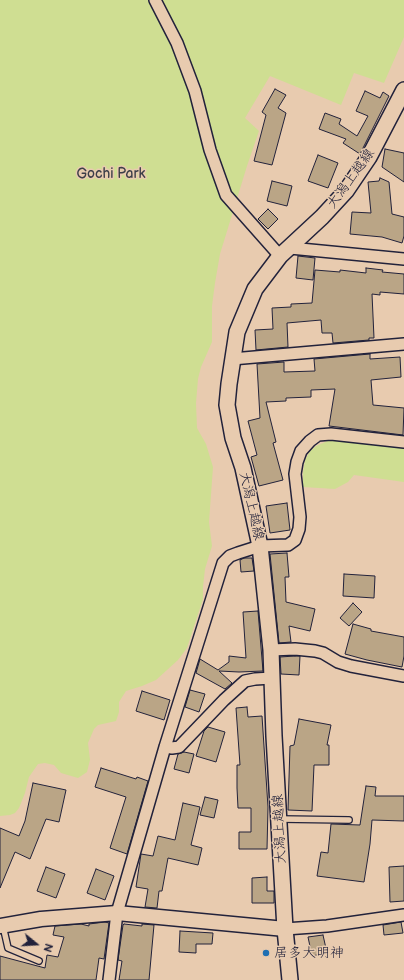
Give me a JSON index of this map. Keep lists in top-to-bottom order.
{
  "streets": {
    "main road": ["大潟上越線"]
  },
  "parks": ["Gochi Park"],
  "places": ["居多大明神"],
  "north": "right"
}
